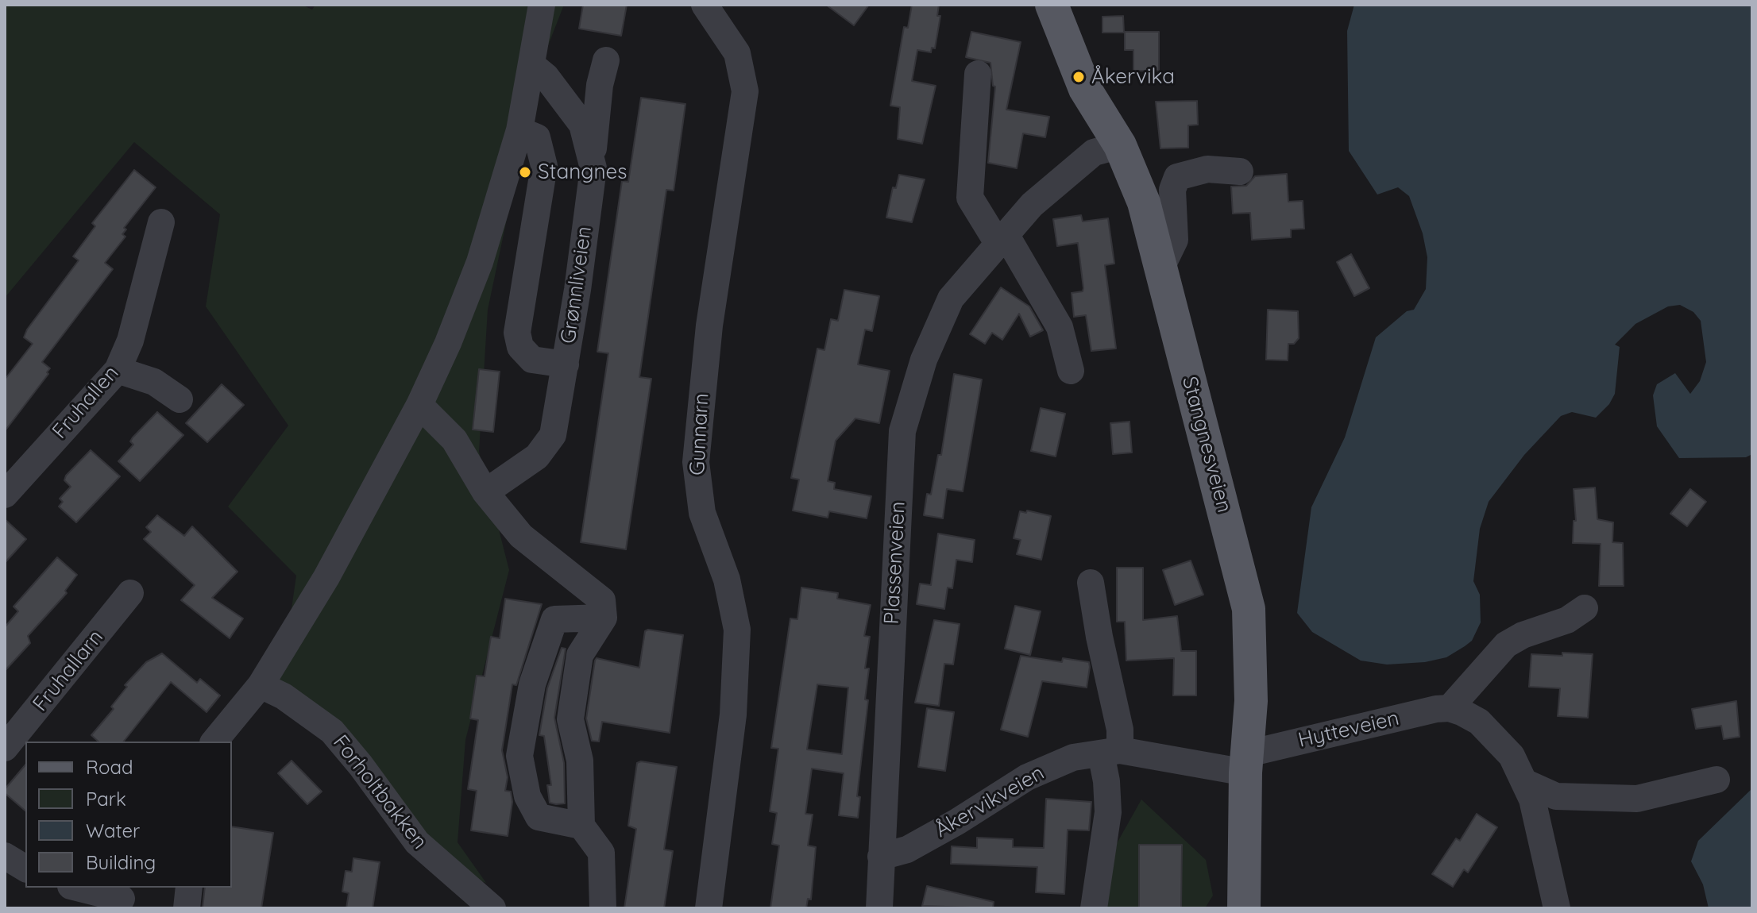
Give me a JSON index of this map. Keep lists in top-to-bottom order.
{
  "streets": {
    "main road": ["Stangnesveien"],
    "street": [
      "Grønnliveien",
      "Fruhallen",
      "Gunnarn",
      "Plassenveien",
      "Fruhallarn",
      "Hytteveien",
      "Forholtbakken",
      "Åkervikveien"
    ]
  },
  "crossings": [
    ["Stangnesveien", "Plassenveien"],
    ["Stangnesveien", "Hytteveien"],
    ["Stangnesveien", "Åkervikveien"],
    ["Plassenveien", "Åkervikveien"],
    ["Hytteveien", "Åkervikveien"]
  ],
  "places": ["Åkervika", "Stangnes"],
  "legend": [
    "Road",
    "Park",
    "Water",
    "Building"
  ]
}
